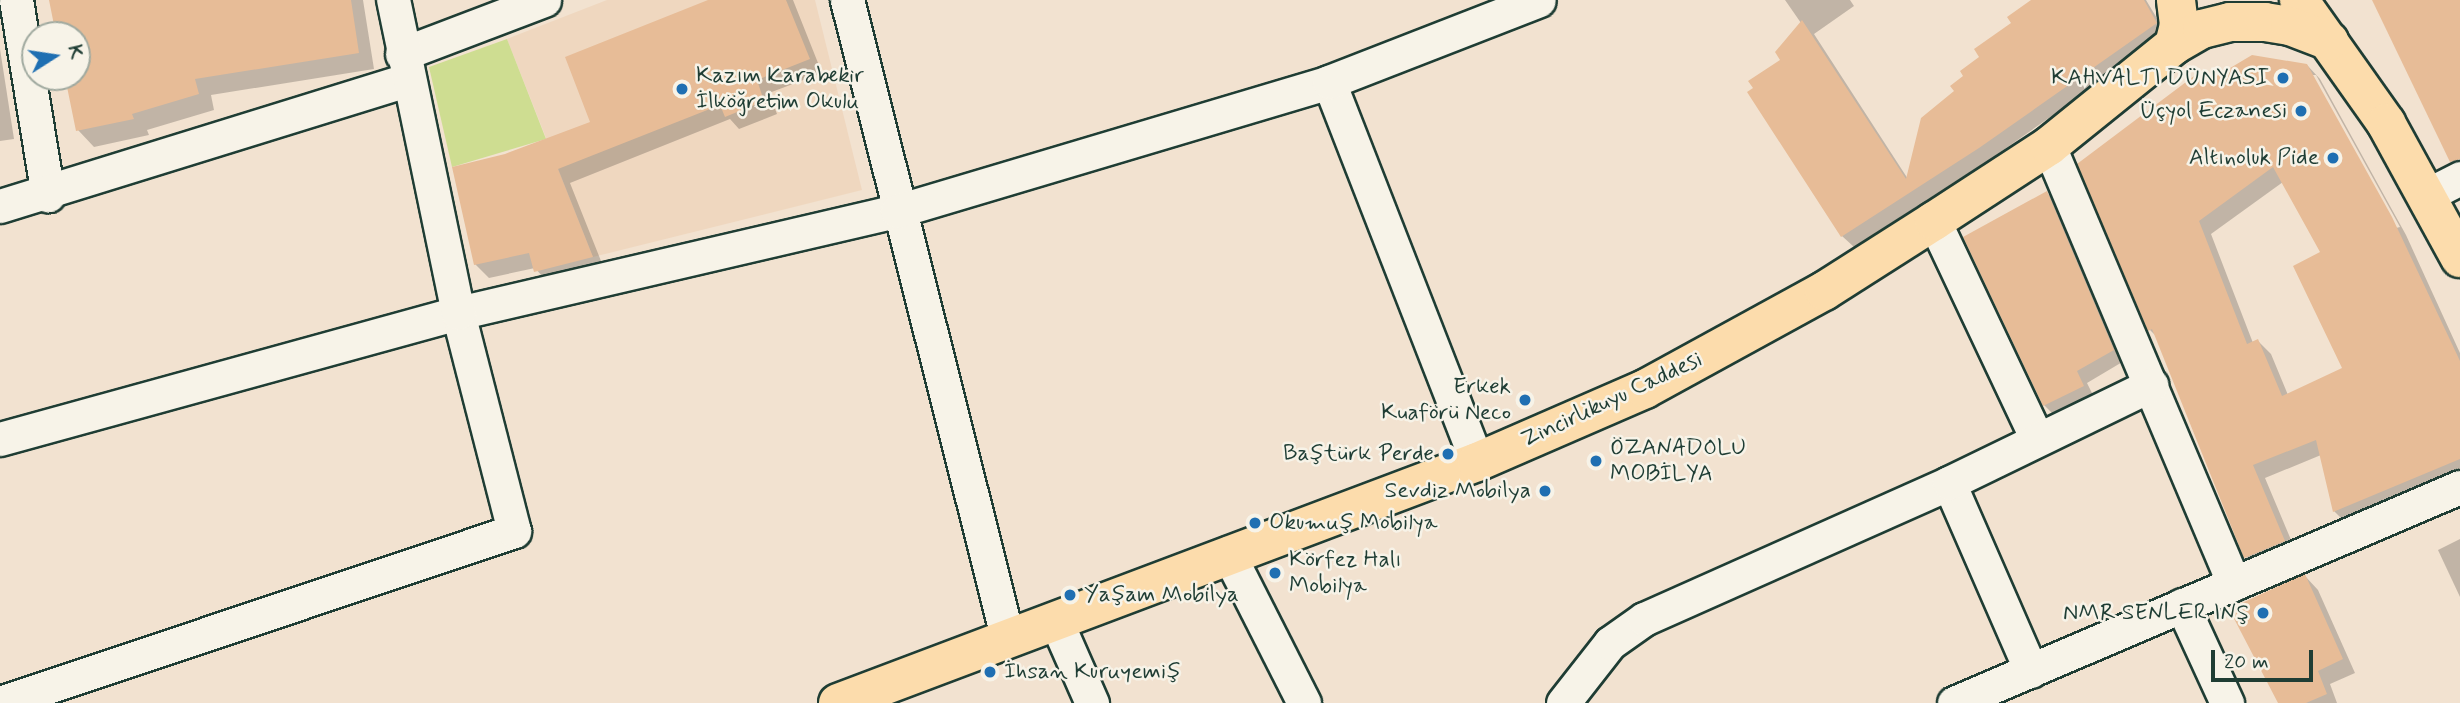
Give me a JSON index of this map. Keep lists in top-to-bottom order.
{
  "streets": {
    "main road": ["Zincirlikuyu Caddesi"]
  },
  "places": [
    "KAHVALTI DÜNYASI",
    "Kazım Karabekir İlköğretim Okulu",
    "Üçyol Eczanesi",
    "Altınoluk Pide",
    "Erkek Kuaförü Neco",
    "Baştürk Perde",
    "ÖZANADOLU MOBİLYA",
    "Sevdiz Mobilya",
    "Okumuş Mobilya",
    "Körfez Halı Mobilya",
    "Yaşam Mobilya",
    "NMR SENLER INŞ",
    "İhsan Kuruyemiş"
  ],
  "scale_bar": "20 m",
  "north": "right"
}
